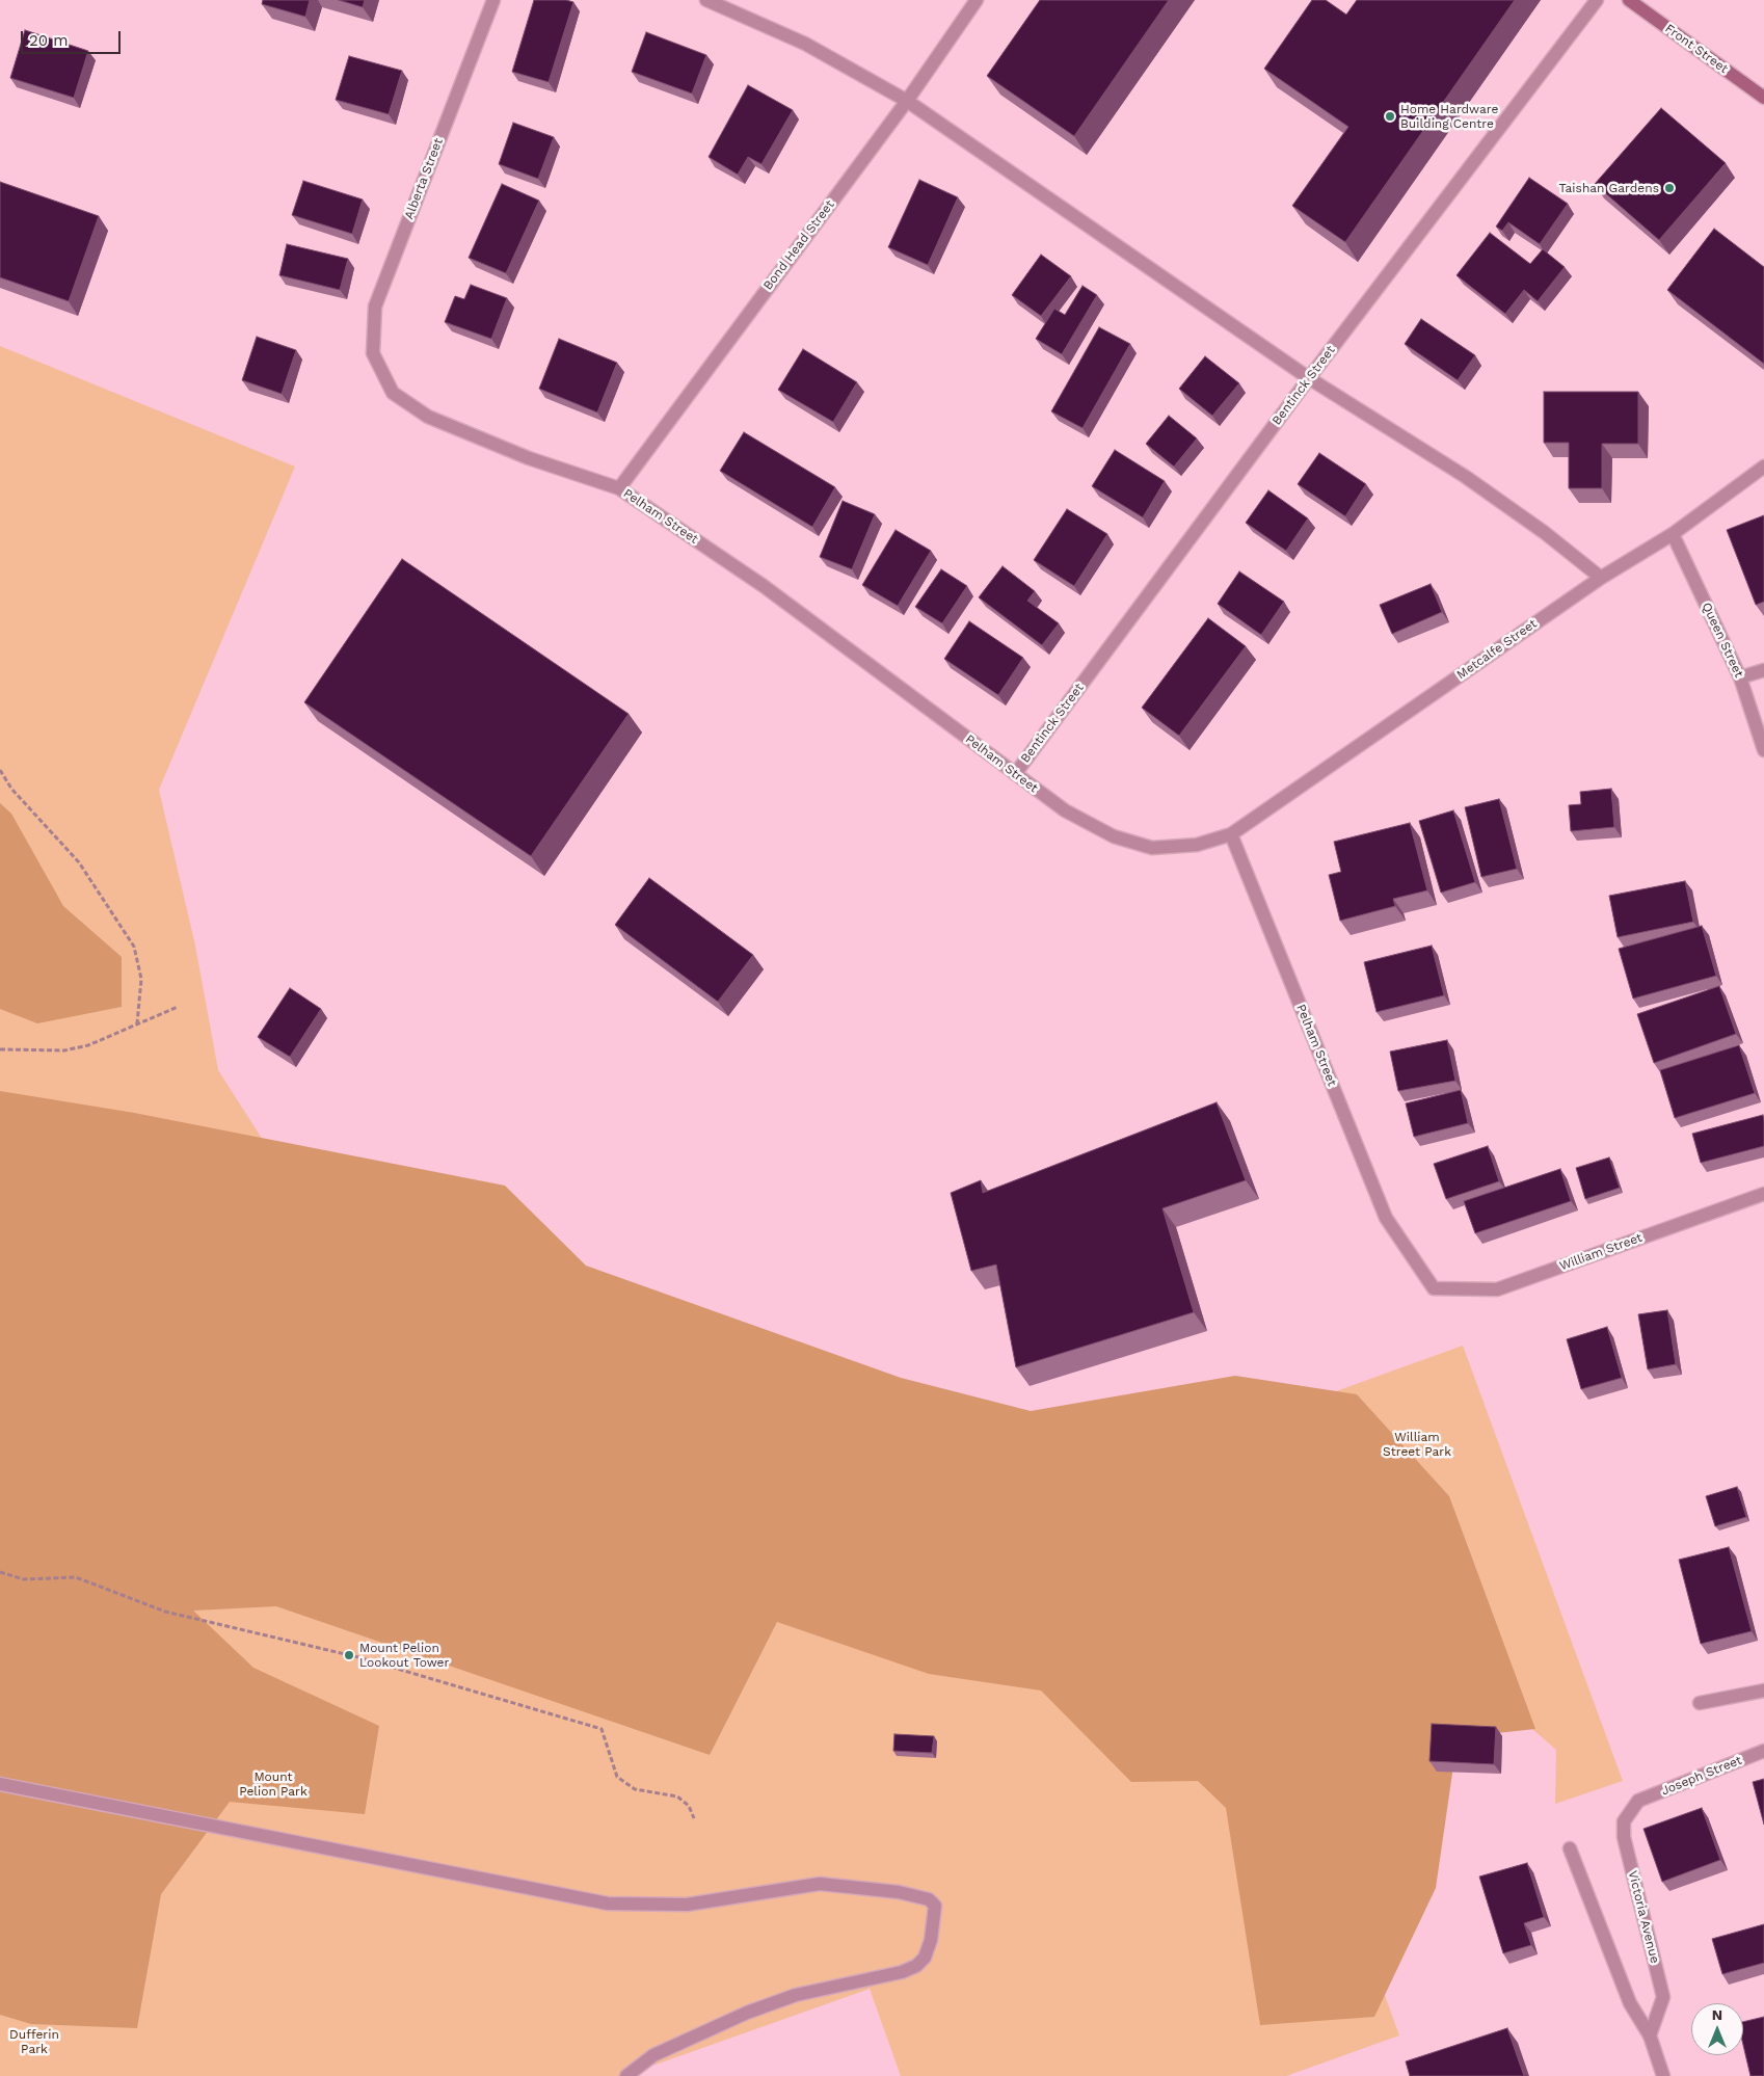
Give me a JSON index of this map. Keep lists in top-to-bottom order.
{
  "streets": {
    "main road": ["Front Street"],
    "street": [
      "Alberta Street",
      "Bond Head Street",
      "Bentinck Street",
      "Pelham Street",
      "Queen Street",
      "Metcalfe Street",
      "William Street",
      "Joseph Street",
      "Victoria Avenue"
    ]
  },
  "crossings": [
    ["Alberta Street", "Pelham Street"],
    ["Bond Head Street", "Pelham Street"],
    ["Bentinck Street", "Pelham Street"],
    ["Pelham Street", "Metcalfe Street"],
    ["Pelham Street", "William Street"],
    ["Queen Street", "Metcalfe Street"],
    ["Joseph Street", "Victoria Avenue"]
  ],
  "parks": ["William Street Park", "Mount Pelion Park", "Dufferin Park"],
  "places": ["Home Hardware Building Centre", "Taishan Gardens", "Mount Pelion Lookout Tower"],
  "scale_bar": "20 m",
  "north": "top"
}
